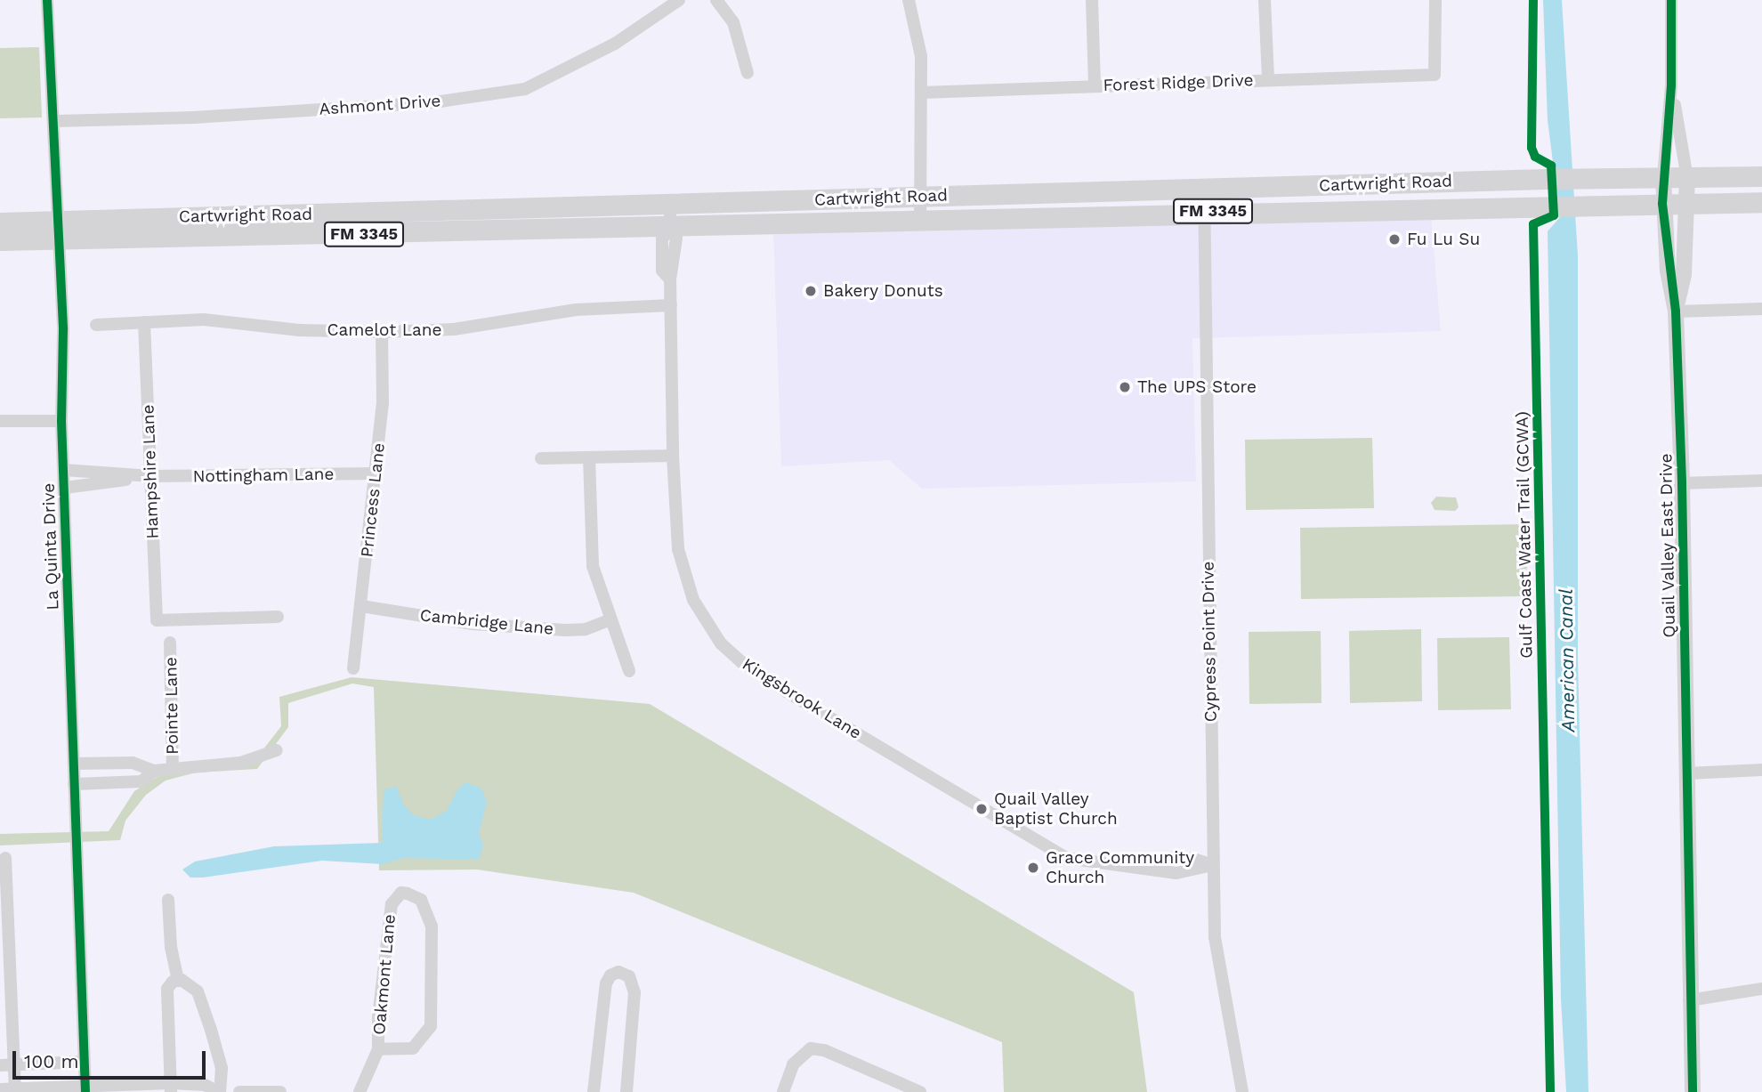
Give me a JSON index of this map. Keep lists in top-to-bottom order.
{
  "streets": {
    "main road": ["Cartwright Road", "FM 3345"],
    "street": [
      "Forest Ridge Drive",
      "Ashmont Drive",
      "Camelot Lane",
      "Hampshire Lane",
      "Nottingham Lane",
      "Princess Lane",
      "Quail Valley East Drive",
      "La Quinta Drive",
      "Cambridge Lane",
      "Cypress Point Drive",
      "Kingsbrook Lane",
      "Pointe Lane",
      "Oakmont Lane"
    ],
    "cycle path": ["Gulf Coast Water Trail (GCWA)"]
  },
  "crossings": [
    ["Ashmont Drive", "La Quinta Drive"],
    ["Cartwright Road", "Quail Valley East Drive"],
    ["Cartwright Road", "La Quinta Drive"],
    ["Cartwright Road", "Cypress Point Drive"],
    ["Cartwright Road", "Kingsbrook Lane"],
    ["Camelot Lane", "Hampshire Lane"],
    ["Camelot Lane", "Princess Lane"],
    ["Camelot Lane", "Kingsbrook Lane"],
    ["Hampshire Lane", "Nottingham Lane"],
    ["Nottingham Lane", "Princess Lane"],
    ["Nottingham Lane", "La Quinta Drive"],
    ["Princess Lane", "Cambridge Lane"],
    ["Cypress Point Drive", "Kingsbrook Lane"]
  ],
  "water": ["American Canal"],
  "places": [
    "Fu Lu Su",
    "Bakery Donuts",
    "The UPS Store",
    "Quail Valley Baptist Church",
    "Grace Community Church"
  ],
  "scale_bar": "100 m"
}
